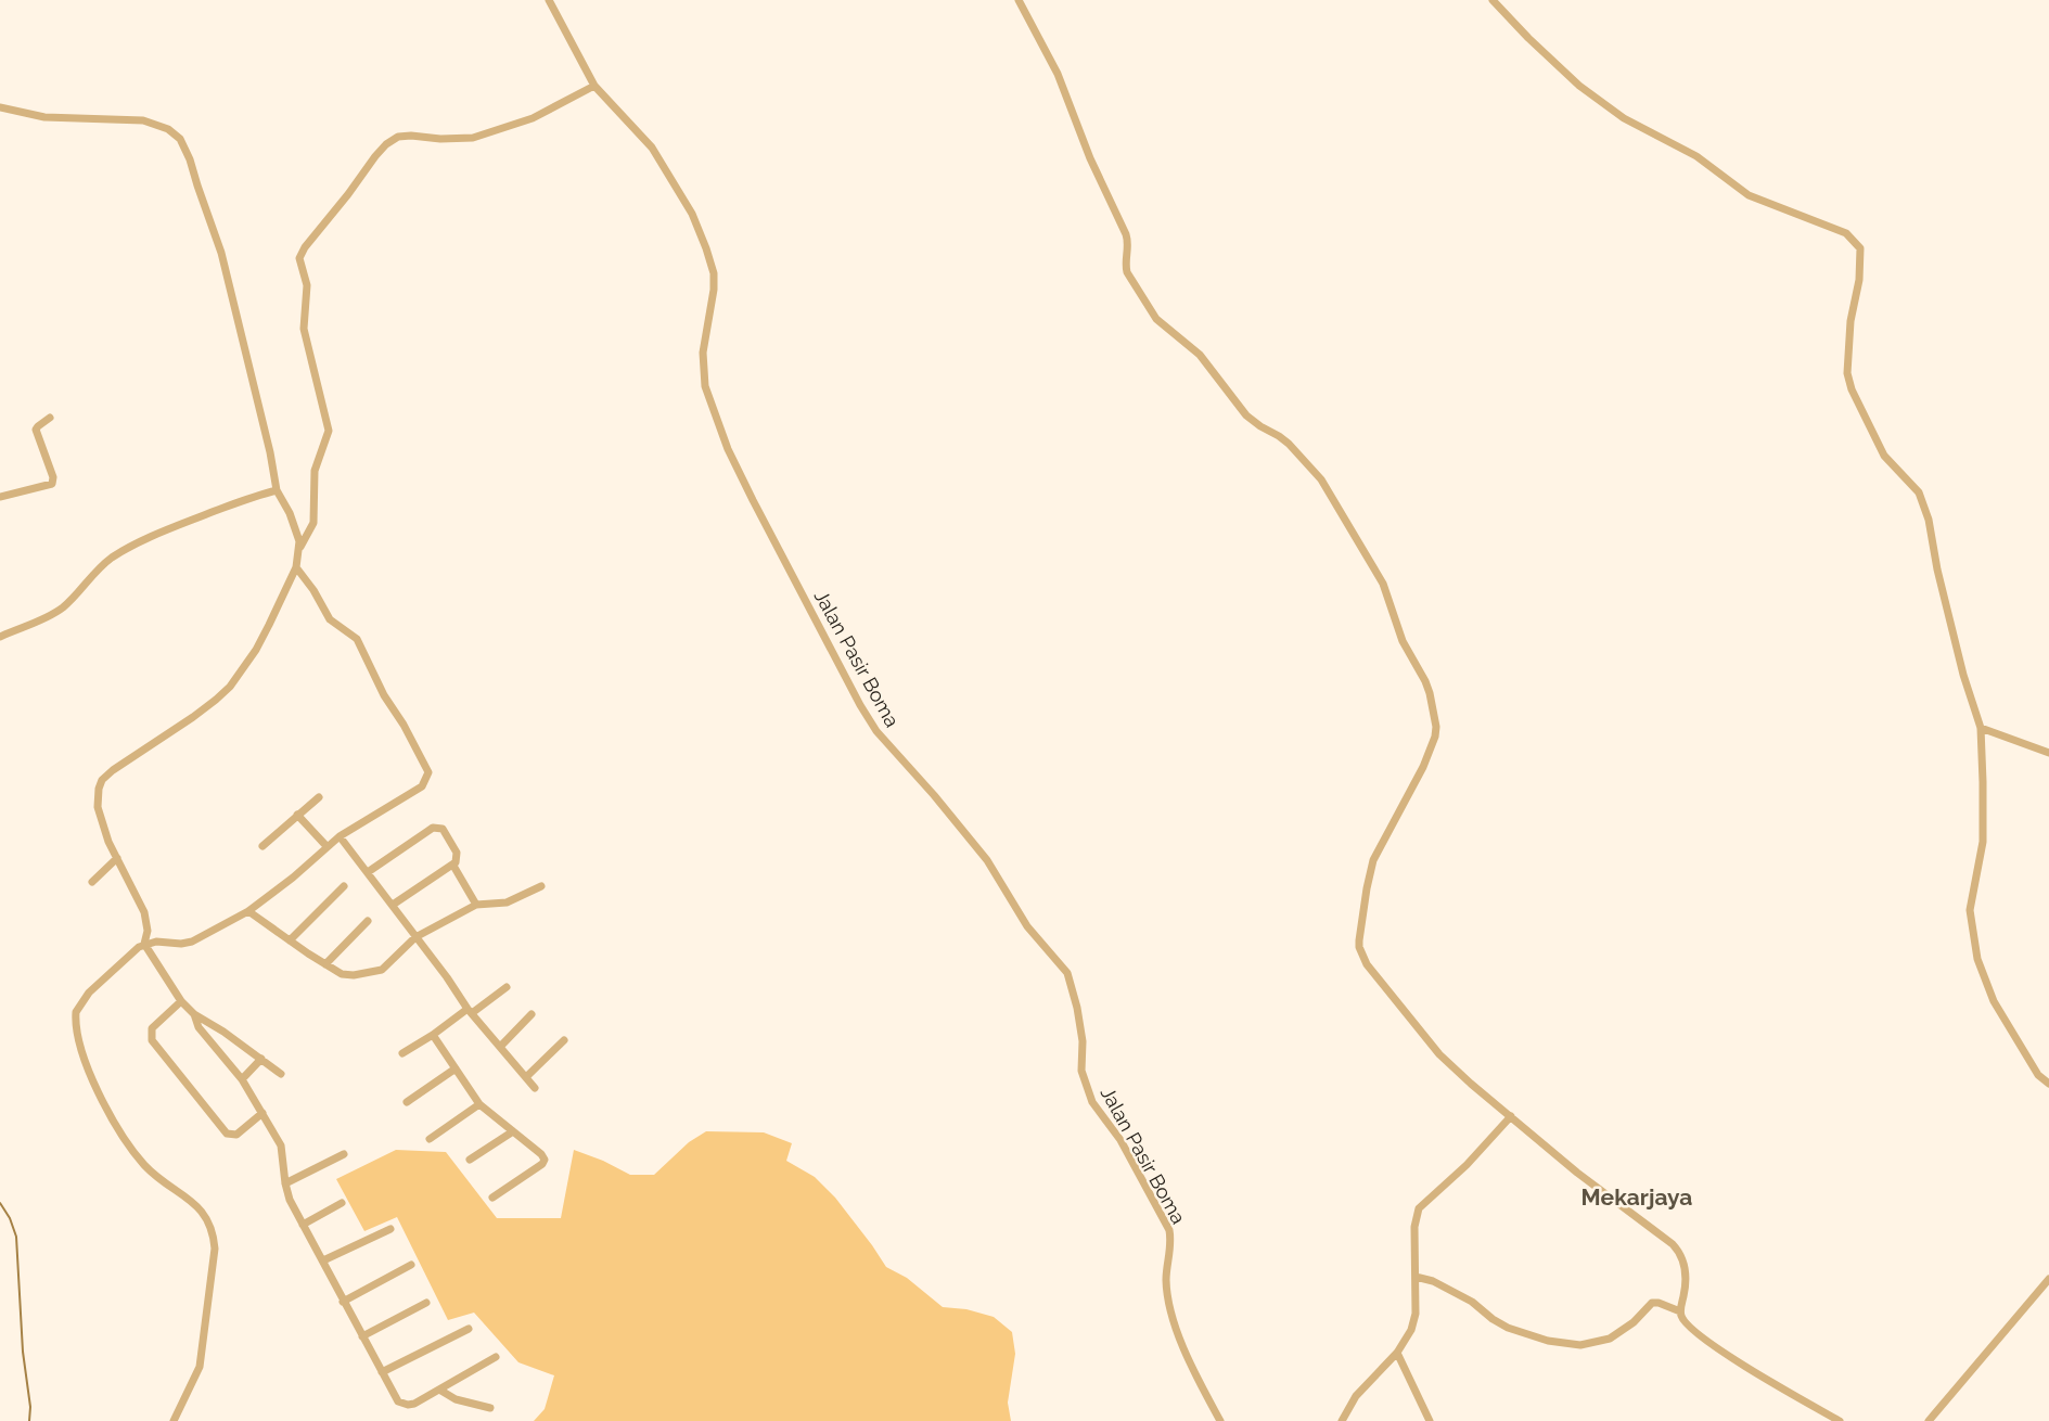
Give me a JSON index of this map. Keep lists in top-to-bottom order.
{
  "streets": {
    "street": ["Jalan Pasir Boma"]
  },
  "districts": ["Mekarjaya"]
}
